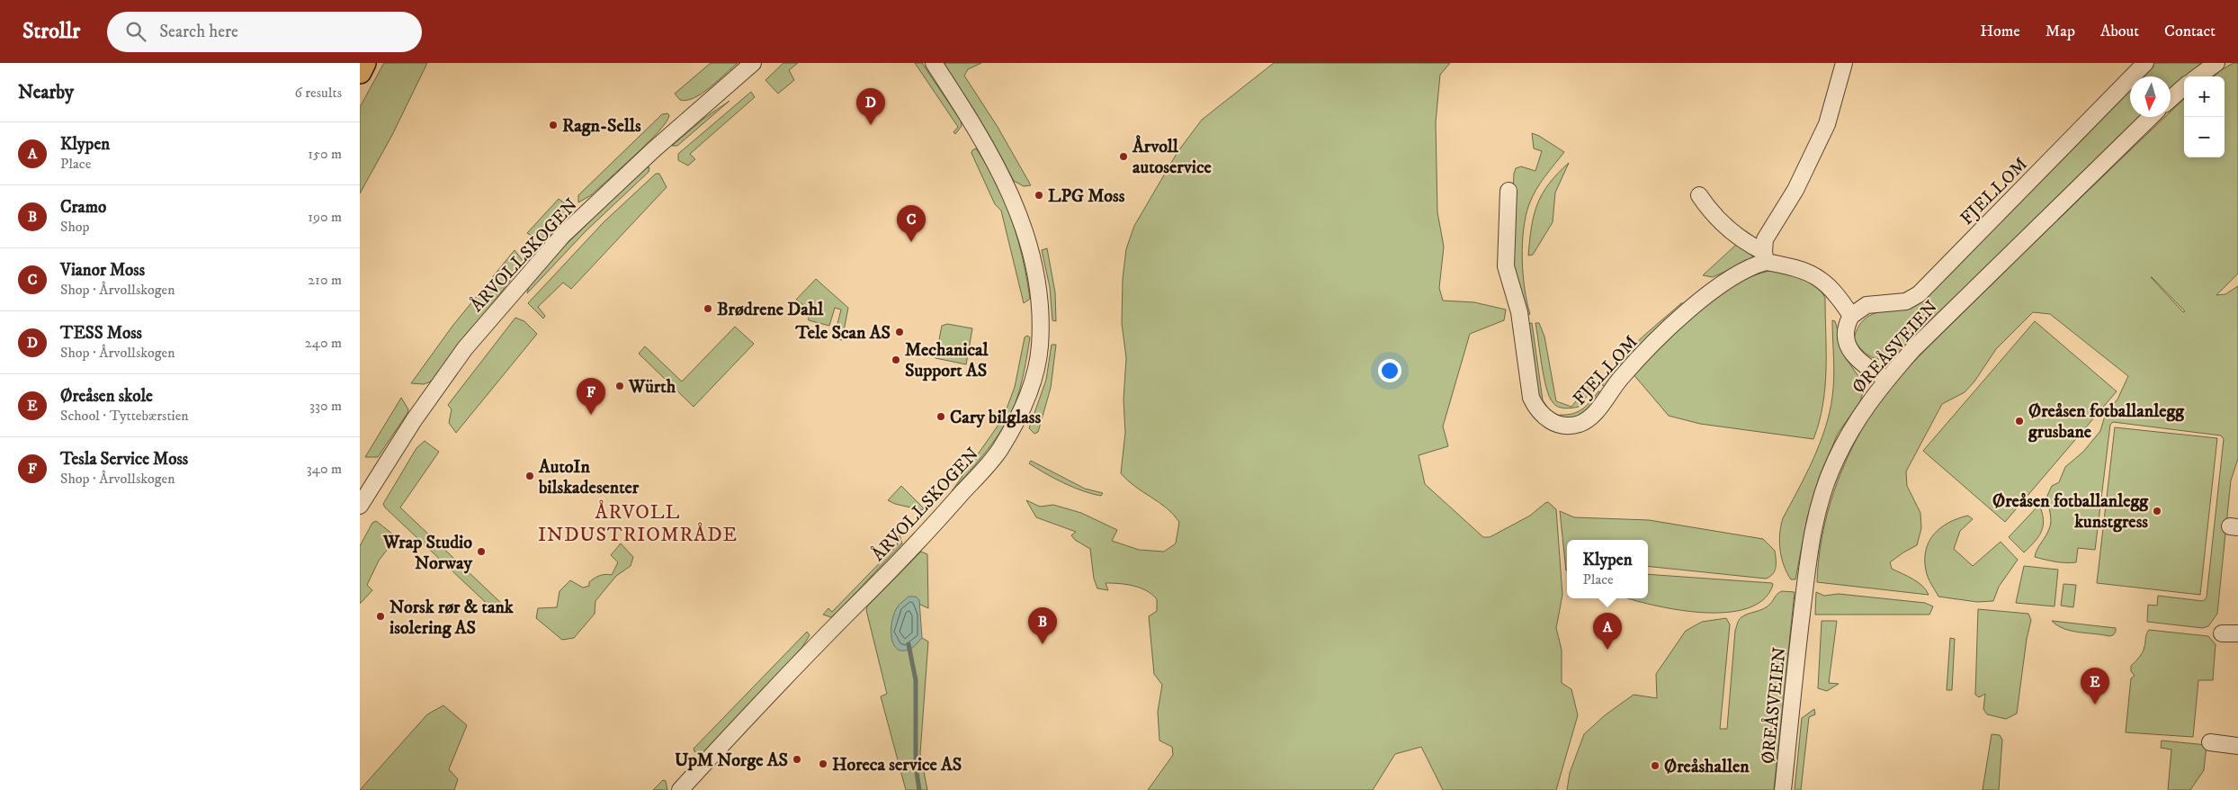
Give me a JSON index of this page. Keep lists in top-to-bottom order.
{
  "streets": {
    "street": ["FJELLOM", "ÅRVOLLSKOGEN", "ØREÅSVEIEN"]
  },
  "districts": ["ÅRVOLL INDUSTRIOMRÅDE"],
  "places": [
    "Ragn-Sells",
    "Årvoll autoservice",
    "LPG Moss",
    "Brødrene Dahl",
    "Tele Scan AS",
    "Mechanical Support AS",
    "Würth",
    "Cary bilglass",
    "Øreåsen fotballanlegg grusbane",
    "AutoIn bilskadesenter",
    "Øreåsen fotballanlegg kunstgress",
    "Wrap Studio Norway",
    "Norsk rør & tank isolering AS",
    "UpM Norge AS",
    "Horeca service AS",
    "Øreåshallen"
  ],
  "north": "bottom",
  "page": {
    "header": "Strollr",
    "search": "Search here",
    "nav": [
      "Home",
      "Map",
      "About",
      "Contact"
    ],
    "heading": ["Nearby", "6 results"],
    "map_buttons": ["+", "−"],
    "pins": [
      "D",
      "C",
      "F",
      "B",
      "A",
      "E"
    ],
    "list": [
      {
        "mark": "A",
        "name": "Klypen",
        "note": "Place",
        "value": "150 m"
      },
      {
        "mark": "B",
        "name": "Cramo",
        "note": "Shop",
        "value": "190 m"
      },
      {
        "mark": "C",
        "name": "Vianor Moss",
        "note": "Shop · Årvollskogen",
        "value": "210 m"
      },
      {
        "mark": "D",
        "name": "TESS Moss",
        "note": "Shop · Årvollskogen",
        "value": "240 m"
      },
      {
        "mark": "E",
        "name": "Øreåsen skole",
        "note": "School · Tyttebærstien",
        "value": "330 m"
      },
      {
        "mark": "F",
        "name": "Tesla Service Moss",
        "note": "Shop · Årvollskogen",
        "value": "340 m"
      }
    ],
    "popup": ["Klypen", "Place"]
  }
}
